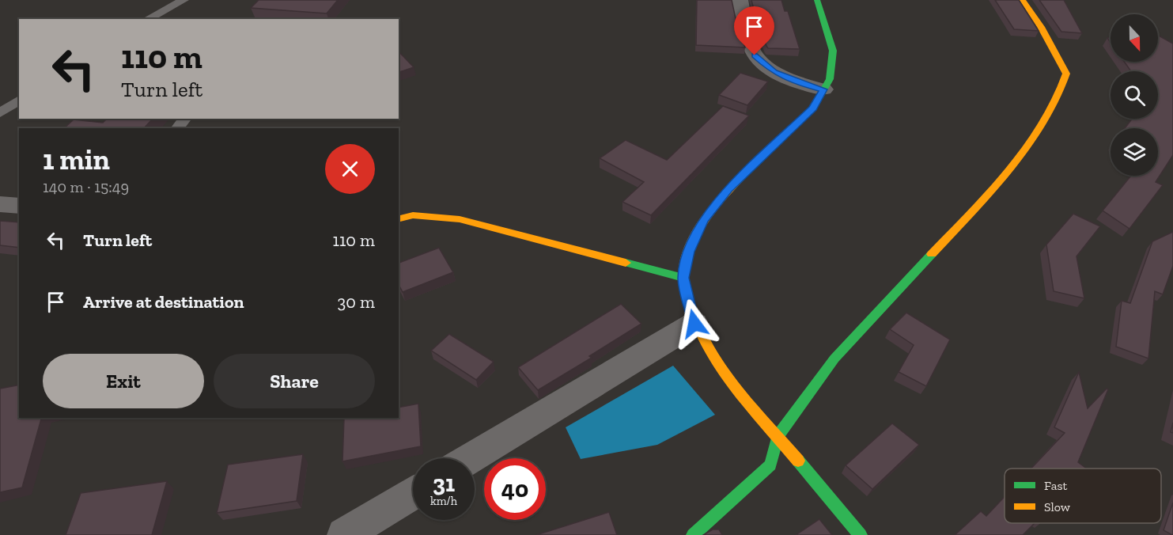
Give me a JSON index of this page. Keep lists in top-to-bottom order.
{
  "legend": ["Fast", "Slow"],
  "north": "bottom",
  "page": {
    "turn": ["110 m", "Turn left"],
    "heading": ["1 min", "140 m · 15:49"],
    "list": [
      {
        "name": "Turn left",
        "value": "110 m"
      },
      {
        "name": "Arrive at destination",
        "value": "30 m"
      }
    ],
    "buttons": ["Exit", "Share"],
    "speed": "31 km/h",
    "limit": "40"
  }
}
